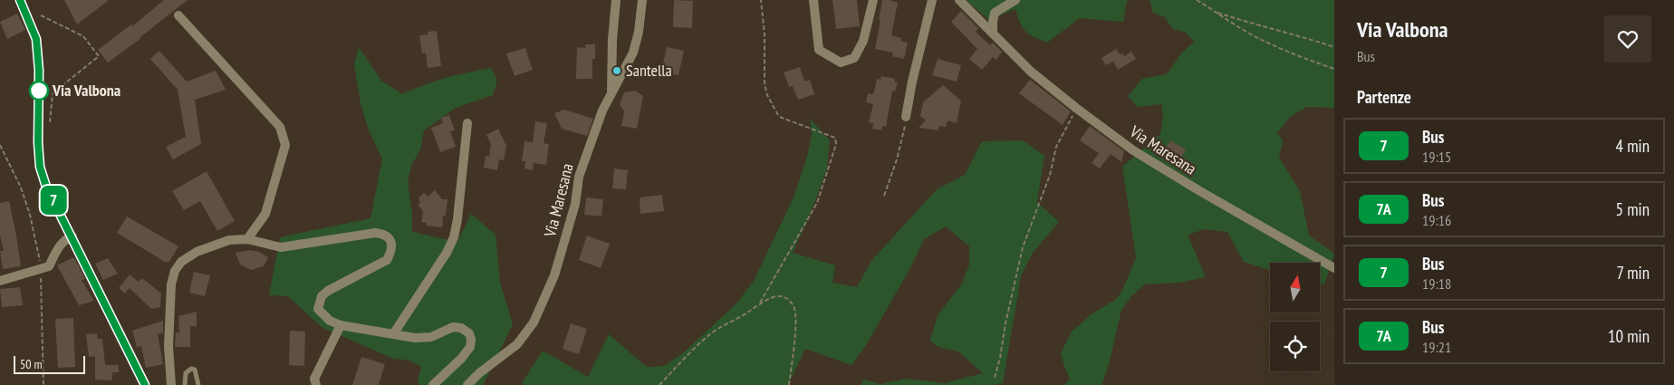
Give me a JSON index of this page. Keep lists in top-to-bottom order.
{
  "streets": {
    "street": ["Via Maresana"]
  },
  "places": ["Santella", "Via Valbona"],
  "lines": ["bus line 7"],
  "scale_bar": "50 m",
  "north": "top",
  "page": {
    "on_map": "7",
    "heading": [
      ["Via Valbona", "Bus"],
      "Partenze"
    ],
    "list": [
      {
        "mark": "7",
        "name": "Bus",
        "note": "19:15",
        "value": "4 min"
      },
      {
        "mark": "7A",
        "name": "Bus",
        "note": "19:16",
        "value": "5 min"
      },
      {
        "mark": "7",
        "name": "Bus",
        "note": "19:18",
        "value": "7 min"
      },
      {
        "mark": "7A",
        "name": "Bus",
        "note": "19:21",
        "value": "10 min"
      }
    ],
    "scale": "50 m"
  }
}
